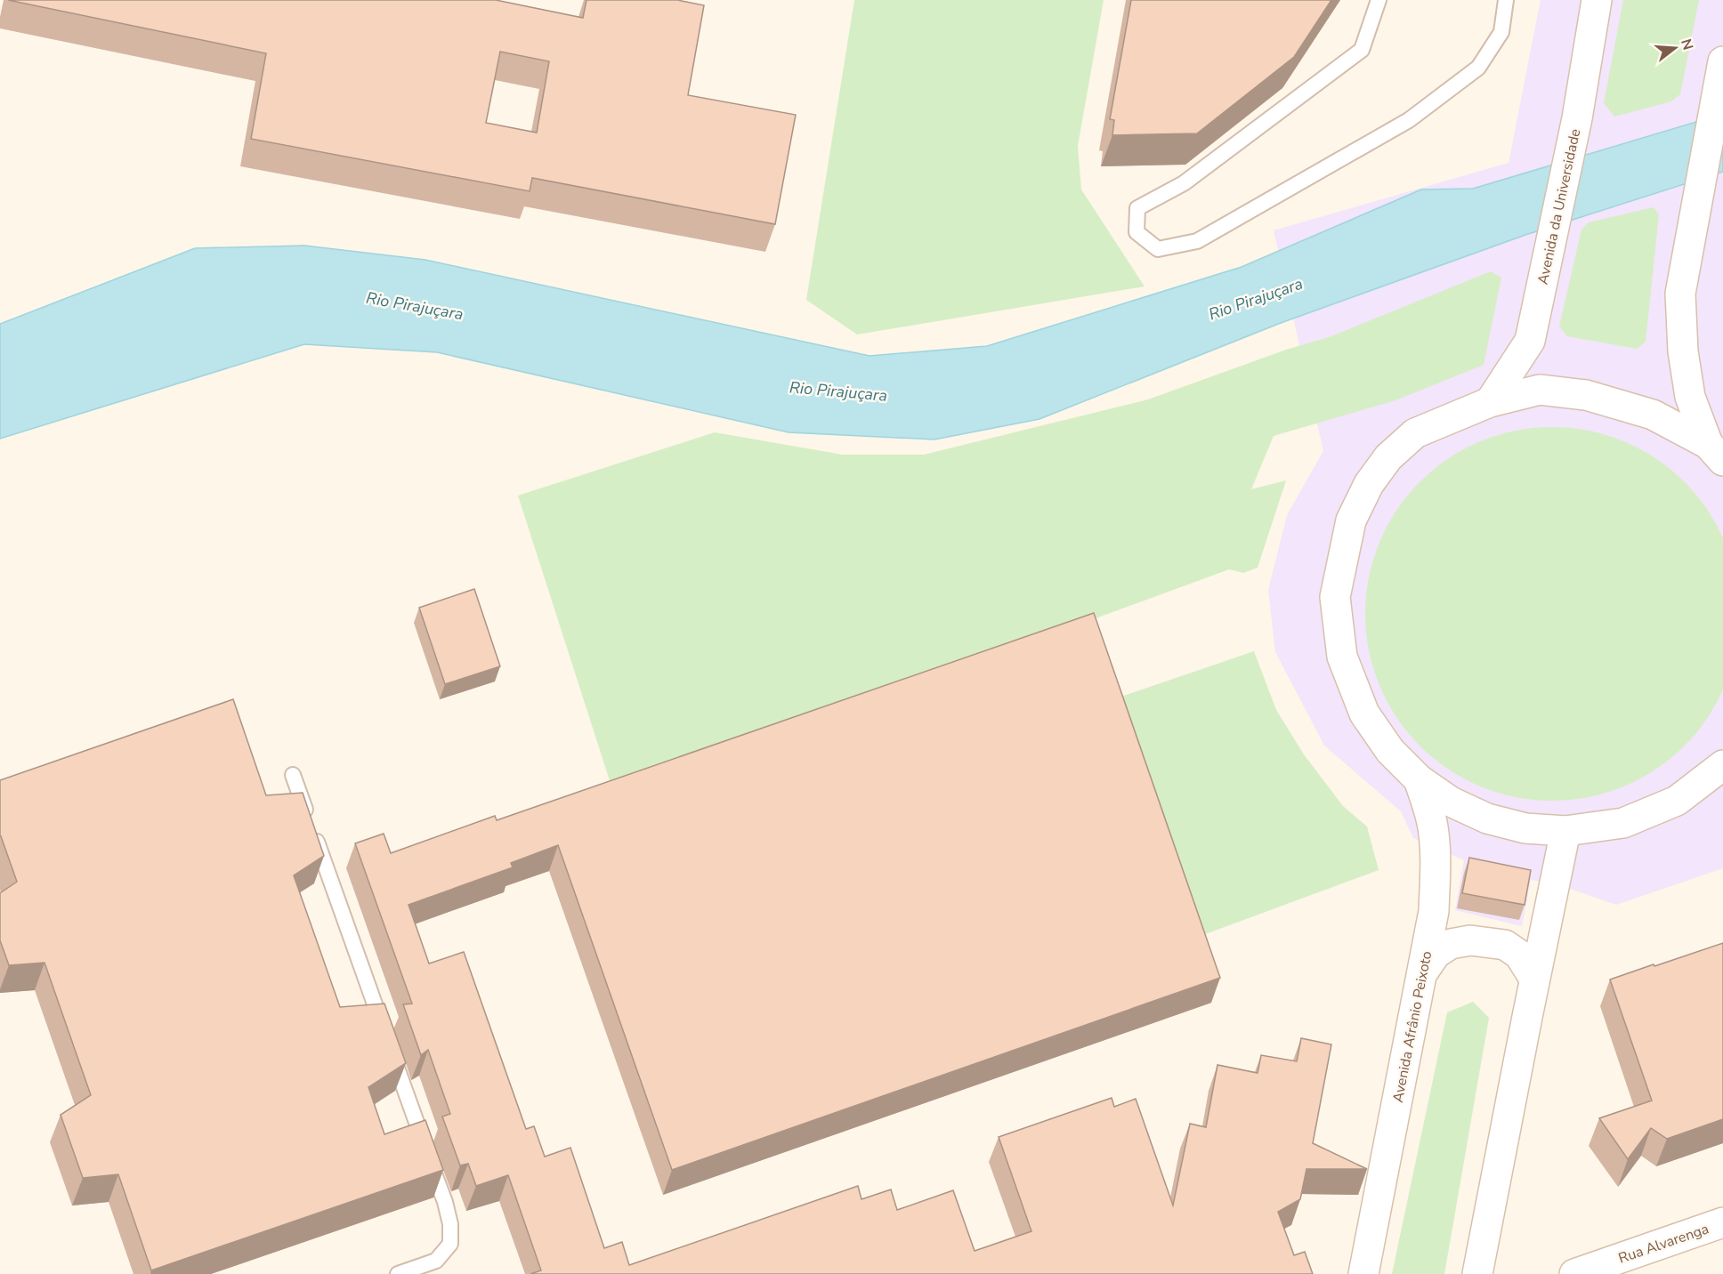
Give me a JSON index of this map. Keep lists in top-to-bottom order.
{
  "streets": {
    "main road": ["Avenida da Universidade", "Avenida Afrânio Peixoto", "Rua Alvarenga"]
  },
  "water": ["Rio Pirajuçara"],
  "north": "right"
}
